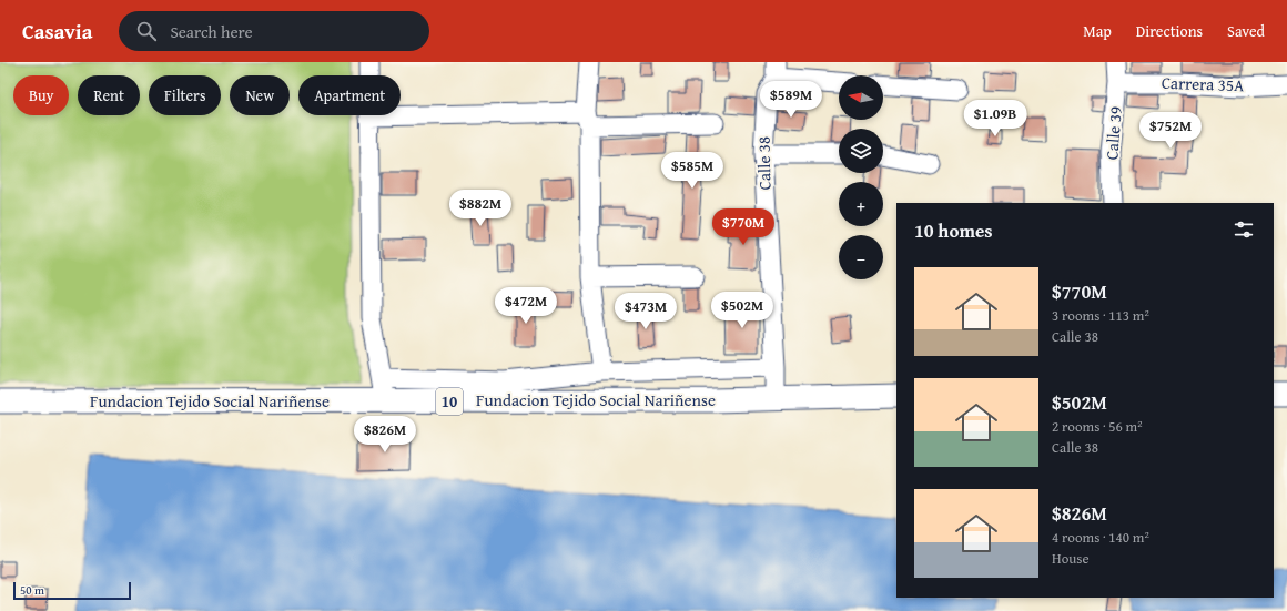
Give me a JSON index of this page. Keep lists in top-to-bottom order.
{
  "streets": {
    "main road": ["Fundacion Tejido Social Nariñense", "10"],
    "street": ["Carrera 35A", "Calle 39", "Calle 38"]
  },
  "crossings": [
    ["Carrera 35A", "Calle 39"],
    ["Calle 38", "Fundacion Tejido Social Nariñense"]
  ],
  "scale_bar": "50 m",
  "north": "left",
  "page": {
    "header": "Casavia",
    "search": "Search here",
    "nav": ["Map", "Directions", "Saved"],
    "map_buttons": ["+", "−"],
    "chip": [
      "Buy",
      "Rent",
      "Filters",
      "New",
      "Apartment"
    ],
    "price": [
      "$589M",
      "$1.09B",
      "$752M",
      "$585M",
      "$882M",
      "$770M",
      "$472M",
      "$502M",
      "$473M",
      "$826M"
    ],
    "heading": "10 homes",
    "list": [
      {
        "name": "$770M",
        "note": "3 rooms · 113 m² · Calle 38"
      },
      {
        "name": "$502M",
        "note": "2 rooms · 56 m² · Calle 38"
      },
      {
        "name": "$826M",
        "note": "4 rooms · 140 m² · House"
      }
    ],
    "scale": "50 m"
  }
}
